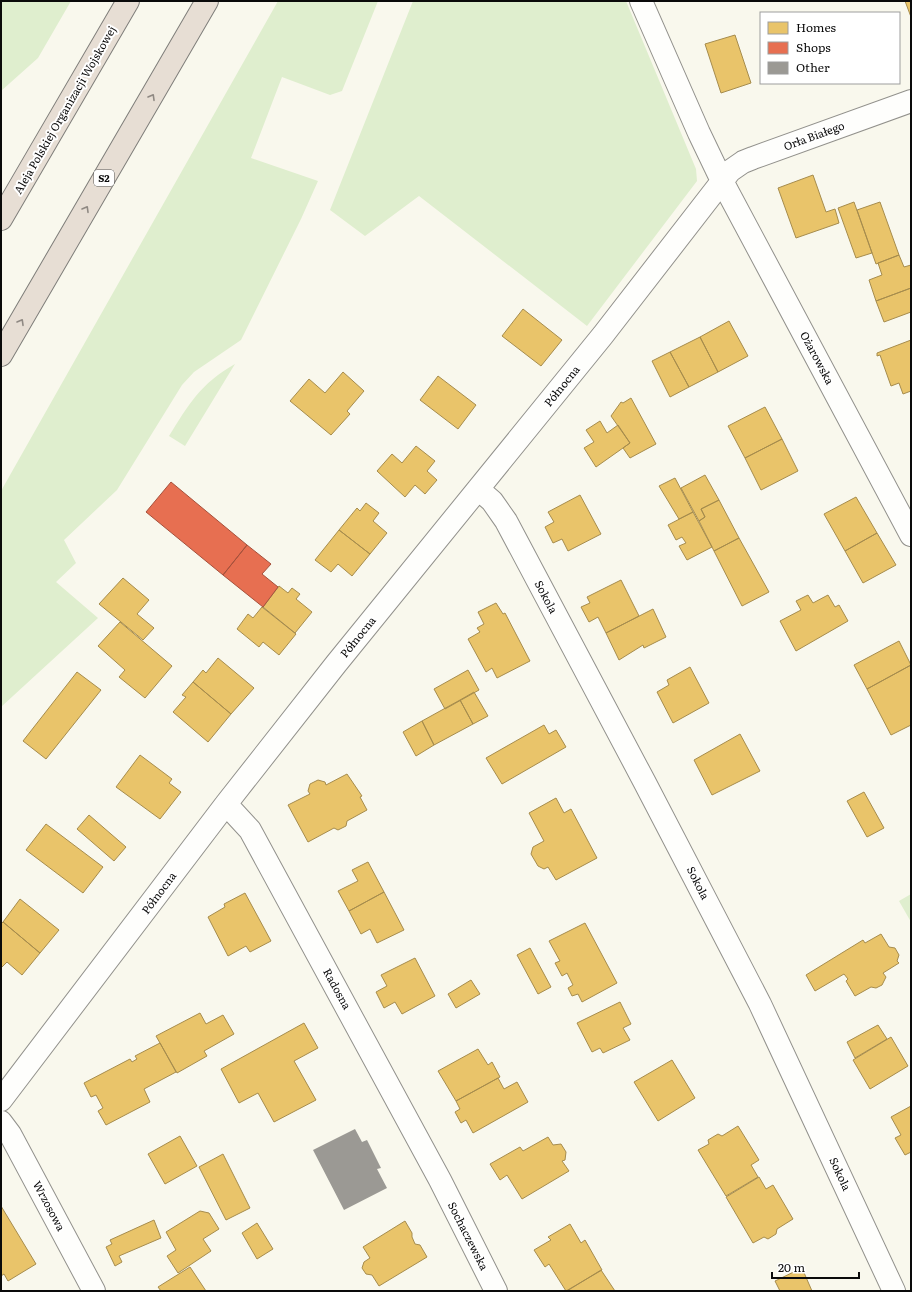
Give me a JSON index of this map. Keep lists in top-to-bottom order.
{
  "streets": {
    "highway": ["Aleja Polskiej Organizacji Wojskowej", "S2"],
    "street": [
      "Orła Białego",
      "Ożarowska",
      "Północna",
      "Sokola",
      "Radosna",
      "Wrzosowa",
      "Sochaczewska"
    ]
  },
  "crossings": [
    ["Orła Białego", "Ożarowska"],
    ["Orła Białego", "Północna"],
    ["Ożarowska", "Północna"],
    ["Północna", "Sokola"],
    ["Północna", "Radosna"],
    ["Radosna", "Sochaczewska"]
  ],
  "legend": ["Homes", "Shops", "Other"],
  "scale_bar": "20 m"
}
